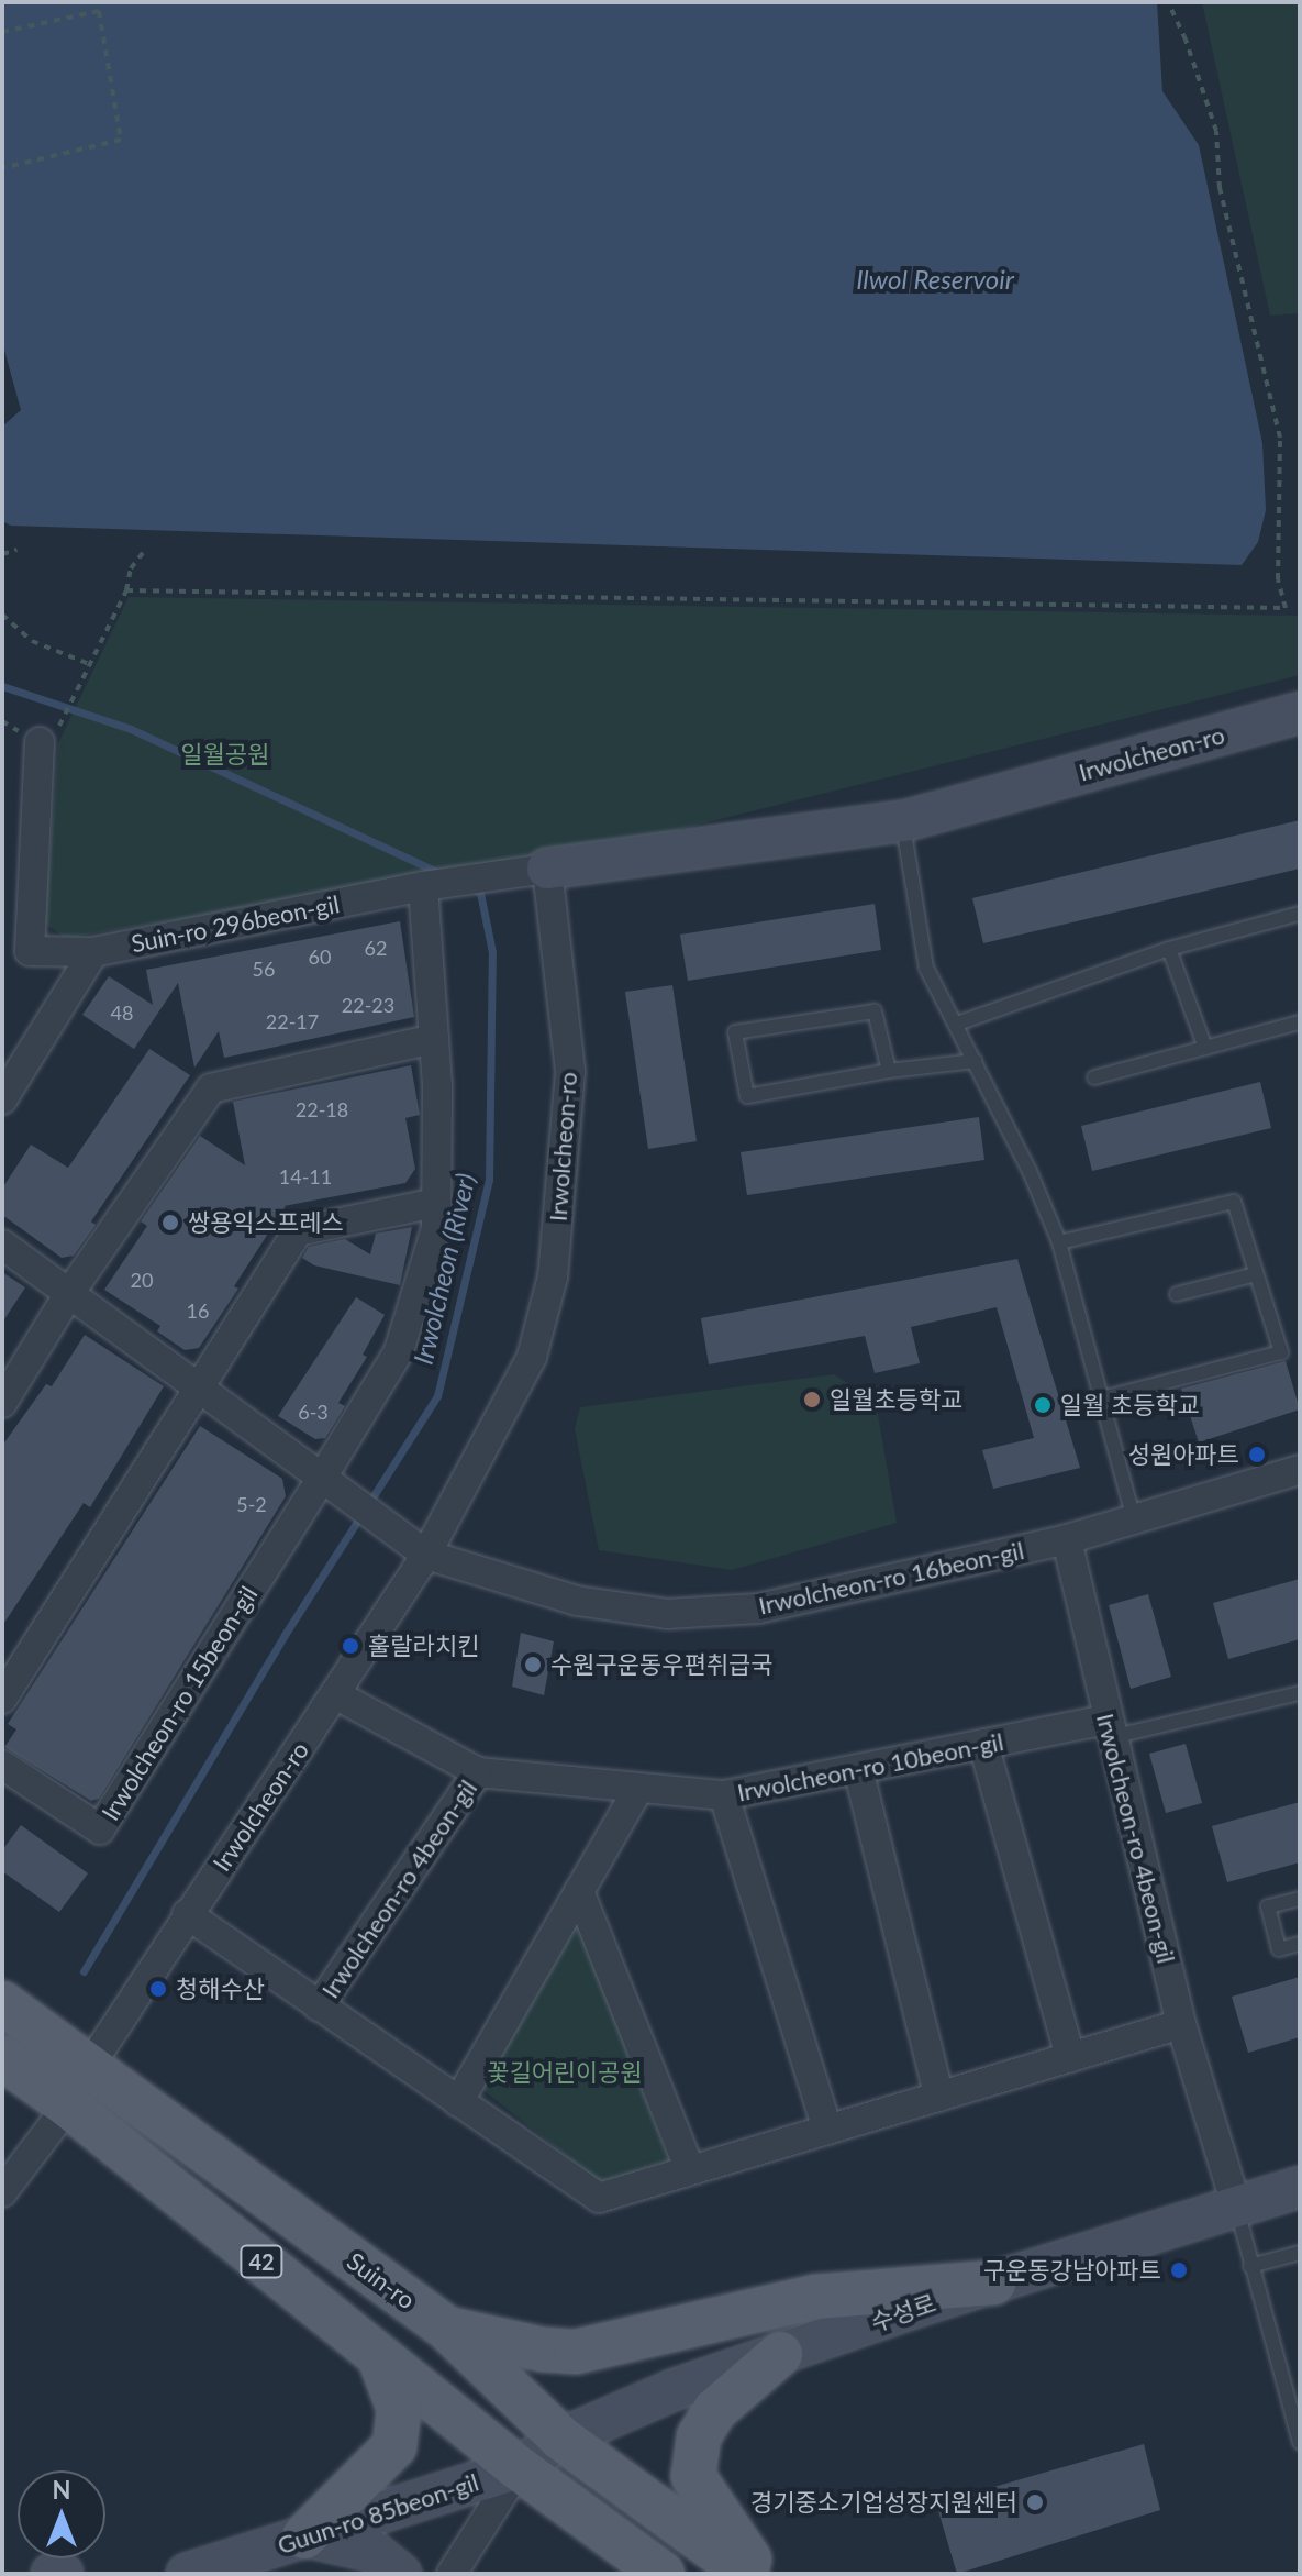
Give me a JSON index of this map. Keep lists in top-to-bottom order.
{
  "streets": {
    "main road": ["42", "Suin-ro"],
    "street": [
      "Irwolcheon-ro",
      "Suin-ro 296beon-gil",
      "Irwolcheon-ro 16beon-gil",
      "Irwolcheon-ro 15beon-gil",
      "Irwolcheon-ro 10beon-gil",
      "Irwolcheon-ro 4beon-gil",
      "수성로",
      "Guun-ro 85beon-gil"
    ]
  },
  "crossings": [
    ["Irwolcheon-ro", "Suin-ro 296beon-gil"],
    ["Irwolcheon-ro", "Irwolcheon-ro 16beon-gil"],
    ["Irwolcheon-ro", "Irwolcheon-ro 10beon-gil"],
    ["Irwolcheon-ro", "Irwolcheon-ro 4beon-gil"],
    ["Irwolcheon-ro", "Suin-ro"],
    ["Suin-ro 296beon-gil", "Irwolcheon-ro 15beon-gil"],
    ["Irwolcheon-ro 16beon-gil", "Irwolcheon-ro 4beon-gil"],
    ["Irwolcheon-ro 10beon-gil", "Irwolcheon-ro 4beon-gil"],
    ["42", "수성로"],
    ["42", "Guun-ro 85beon-gil"],
    ["Suin-ro", "수성로"],
    ["수성로", "Guun-ro 85beon-gil"]
  ],
  "water": ["Ilwol Reservoir", "Irwolcheon (River)"],
  "parks": ["일월공원", "꽃길어린이공원"],
  "places": [
    "쌍용익스프레스",
    "일월초등학교",
    "일월 초등학교",
    "성원아파트",
    "훌랄라치킨",
    "수원구운동우편취급국",
    "청해수산",
    "구운동강남아파트",
    "경기중소기업성장지원센터"
  ],
  "house_numbers": [
    "62",
    "60",
    "56",
    "22-23",
    "48",
    "22-17",
    "22-18",
    "14-11",
    "20",
    "16",
    "6-3",
    "5-2"
  ],
  "north": "top"
}
